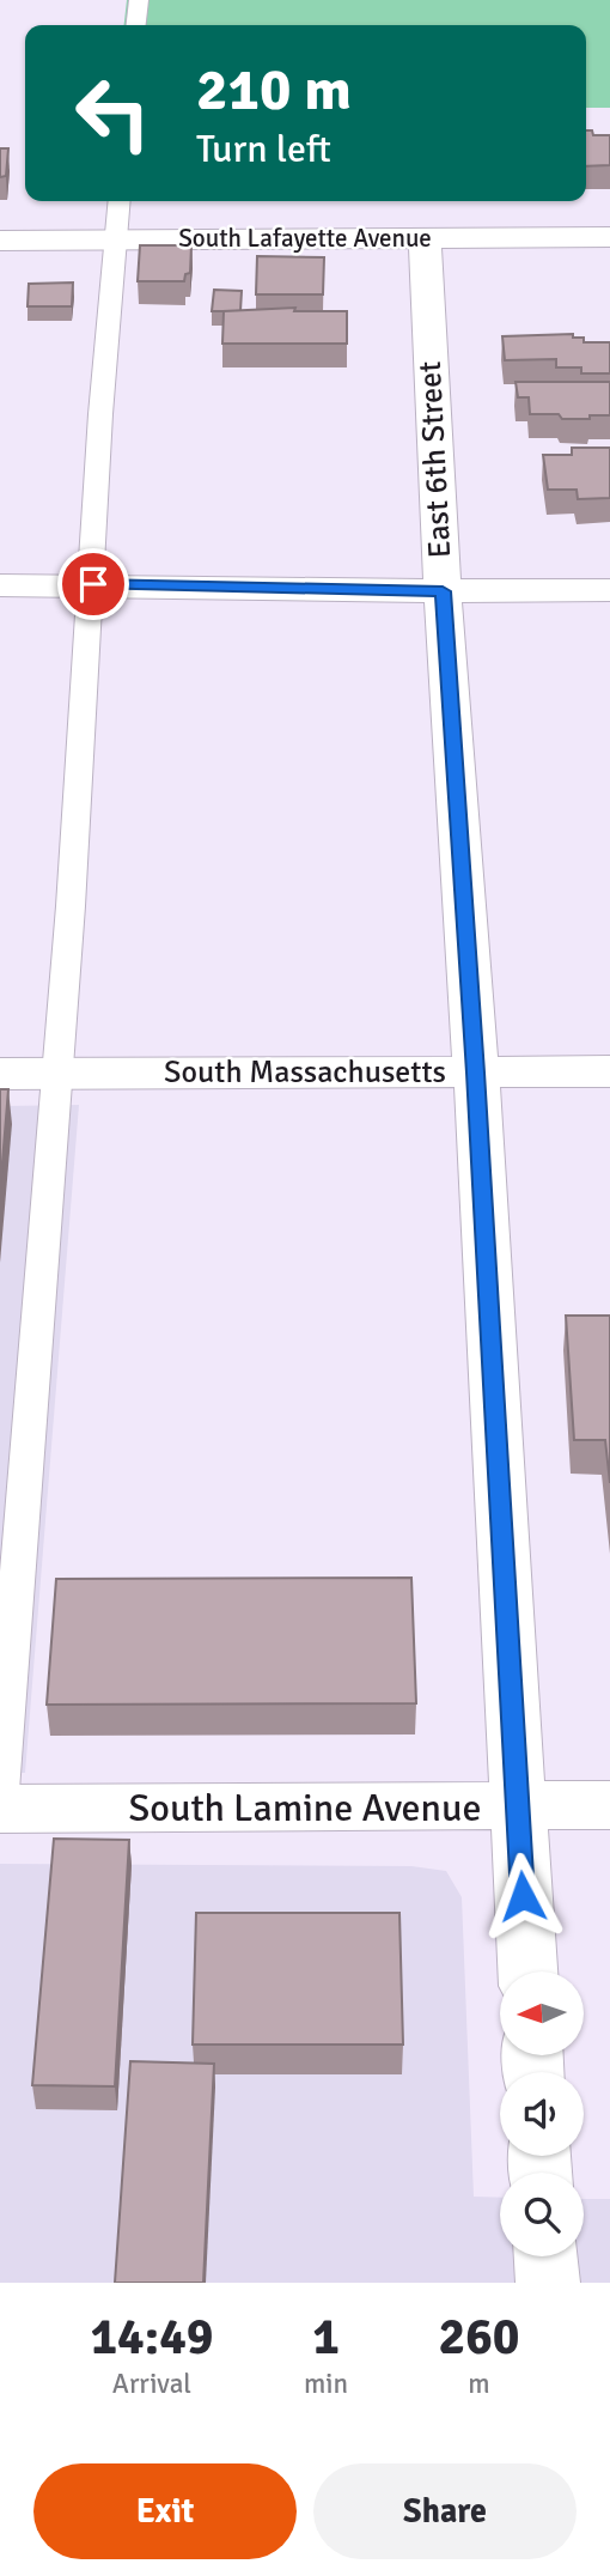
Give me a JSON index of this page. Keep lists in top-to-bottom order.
{
  "streets": {
    "street": [
      "South Lafayette Avenue",
      "East 6th Street",
      "South Massachusetts",
      "South Lamine Avenue"
    ]
  },
  "crossings": [
    ["South Lafayette Avenue", "East 6th Street"],
    ["East 6th Street", "South Massachusetts"],
    ["East 6th Street", "South Lamine Avenue"]
  ],
  "north": "left",
  "page": {
    "turn": ["210 m", "Turn left"],
    "eta": [
      "14:49",
      "Arrival",
      "1",
      "min",
      "260",
      "m"
    ],
    "buttons": ["Exit", "Share"]
  }
}
